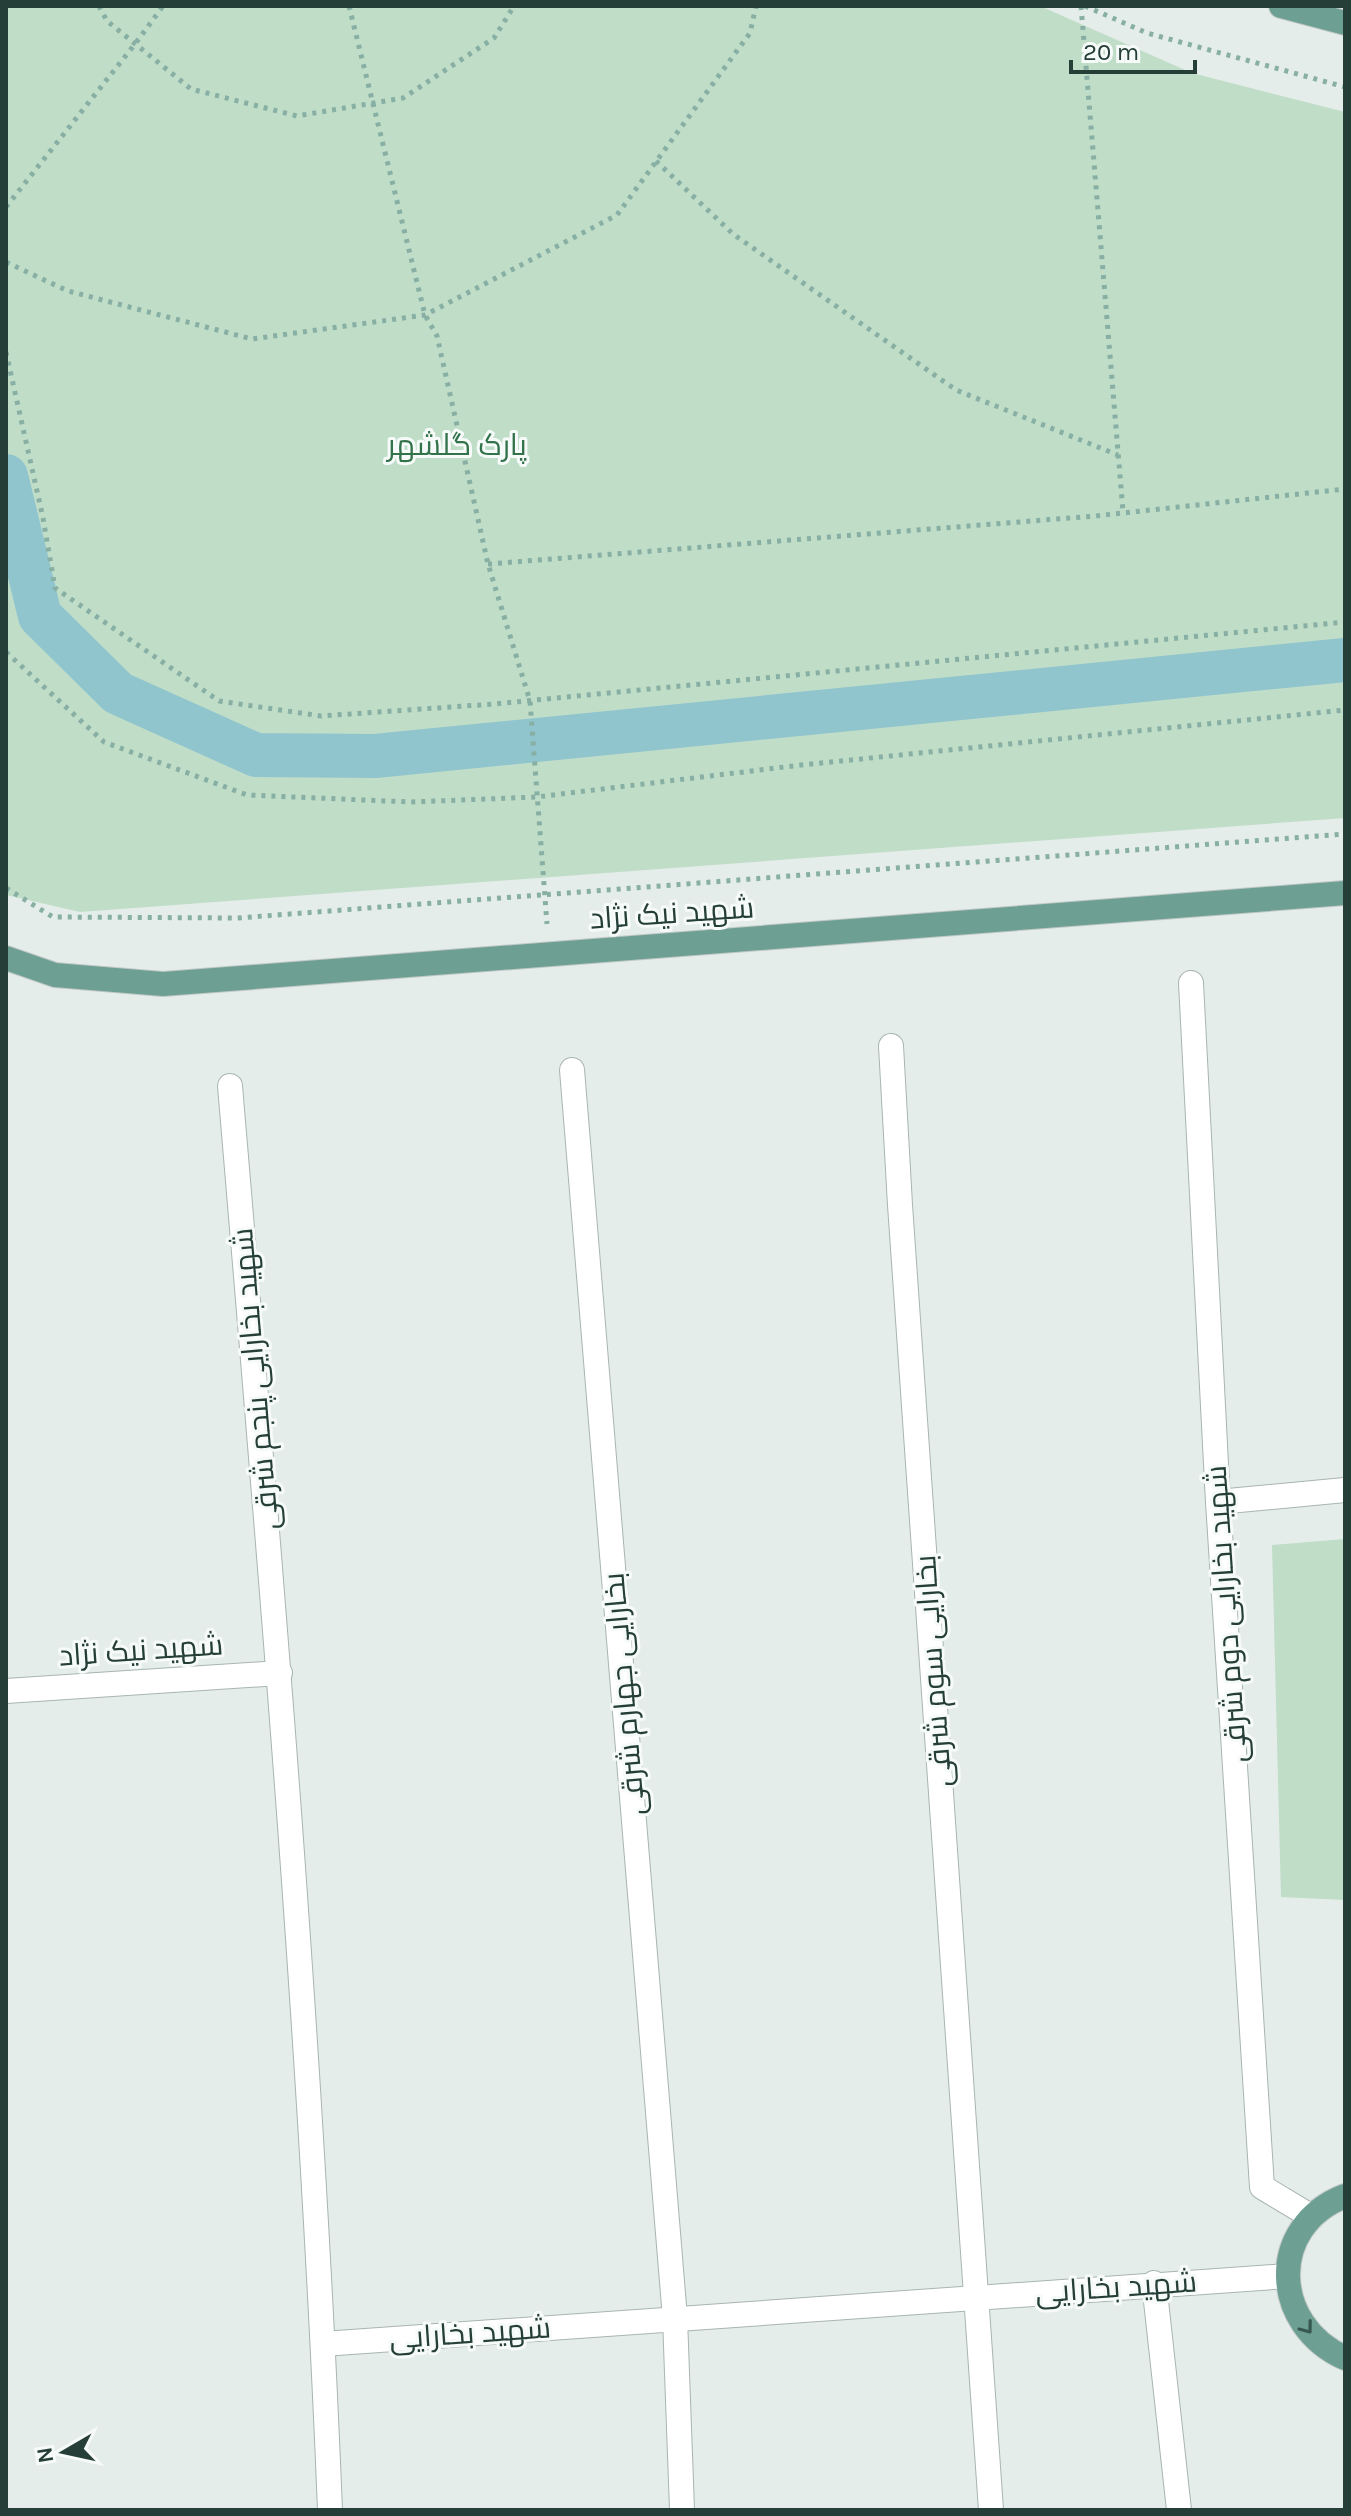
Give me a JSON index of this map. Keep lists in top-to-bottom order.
{
  "streets": {
    "main road": ["شهید نیک نژاد"],
    "street": [
      "شهید بخارایی پنجم شرقی",
      "شهید بخارایی دوم شرقی",
      "بخارایی سوم شرقی",
      "بخارایی جهارم شرقی",
      "شهید بخارایی"
    ]
  },
  "crossings": [
    ["شهید نیک نژاد", "شهید بخارایی پنجم شرقی"],
    ["بخارایی سوم شرقی", "شهید بخارایی"],
    ["بخارایی جهارم شرقی", "شهید بخارایی"]
  ],
  "parks": ["پارک گلشهر"],
  "scale_bar": "20 m",
  "north": "left"
}
